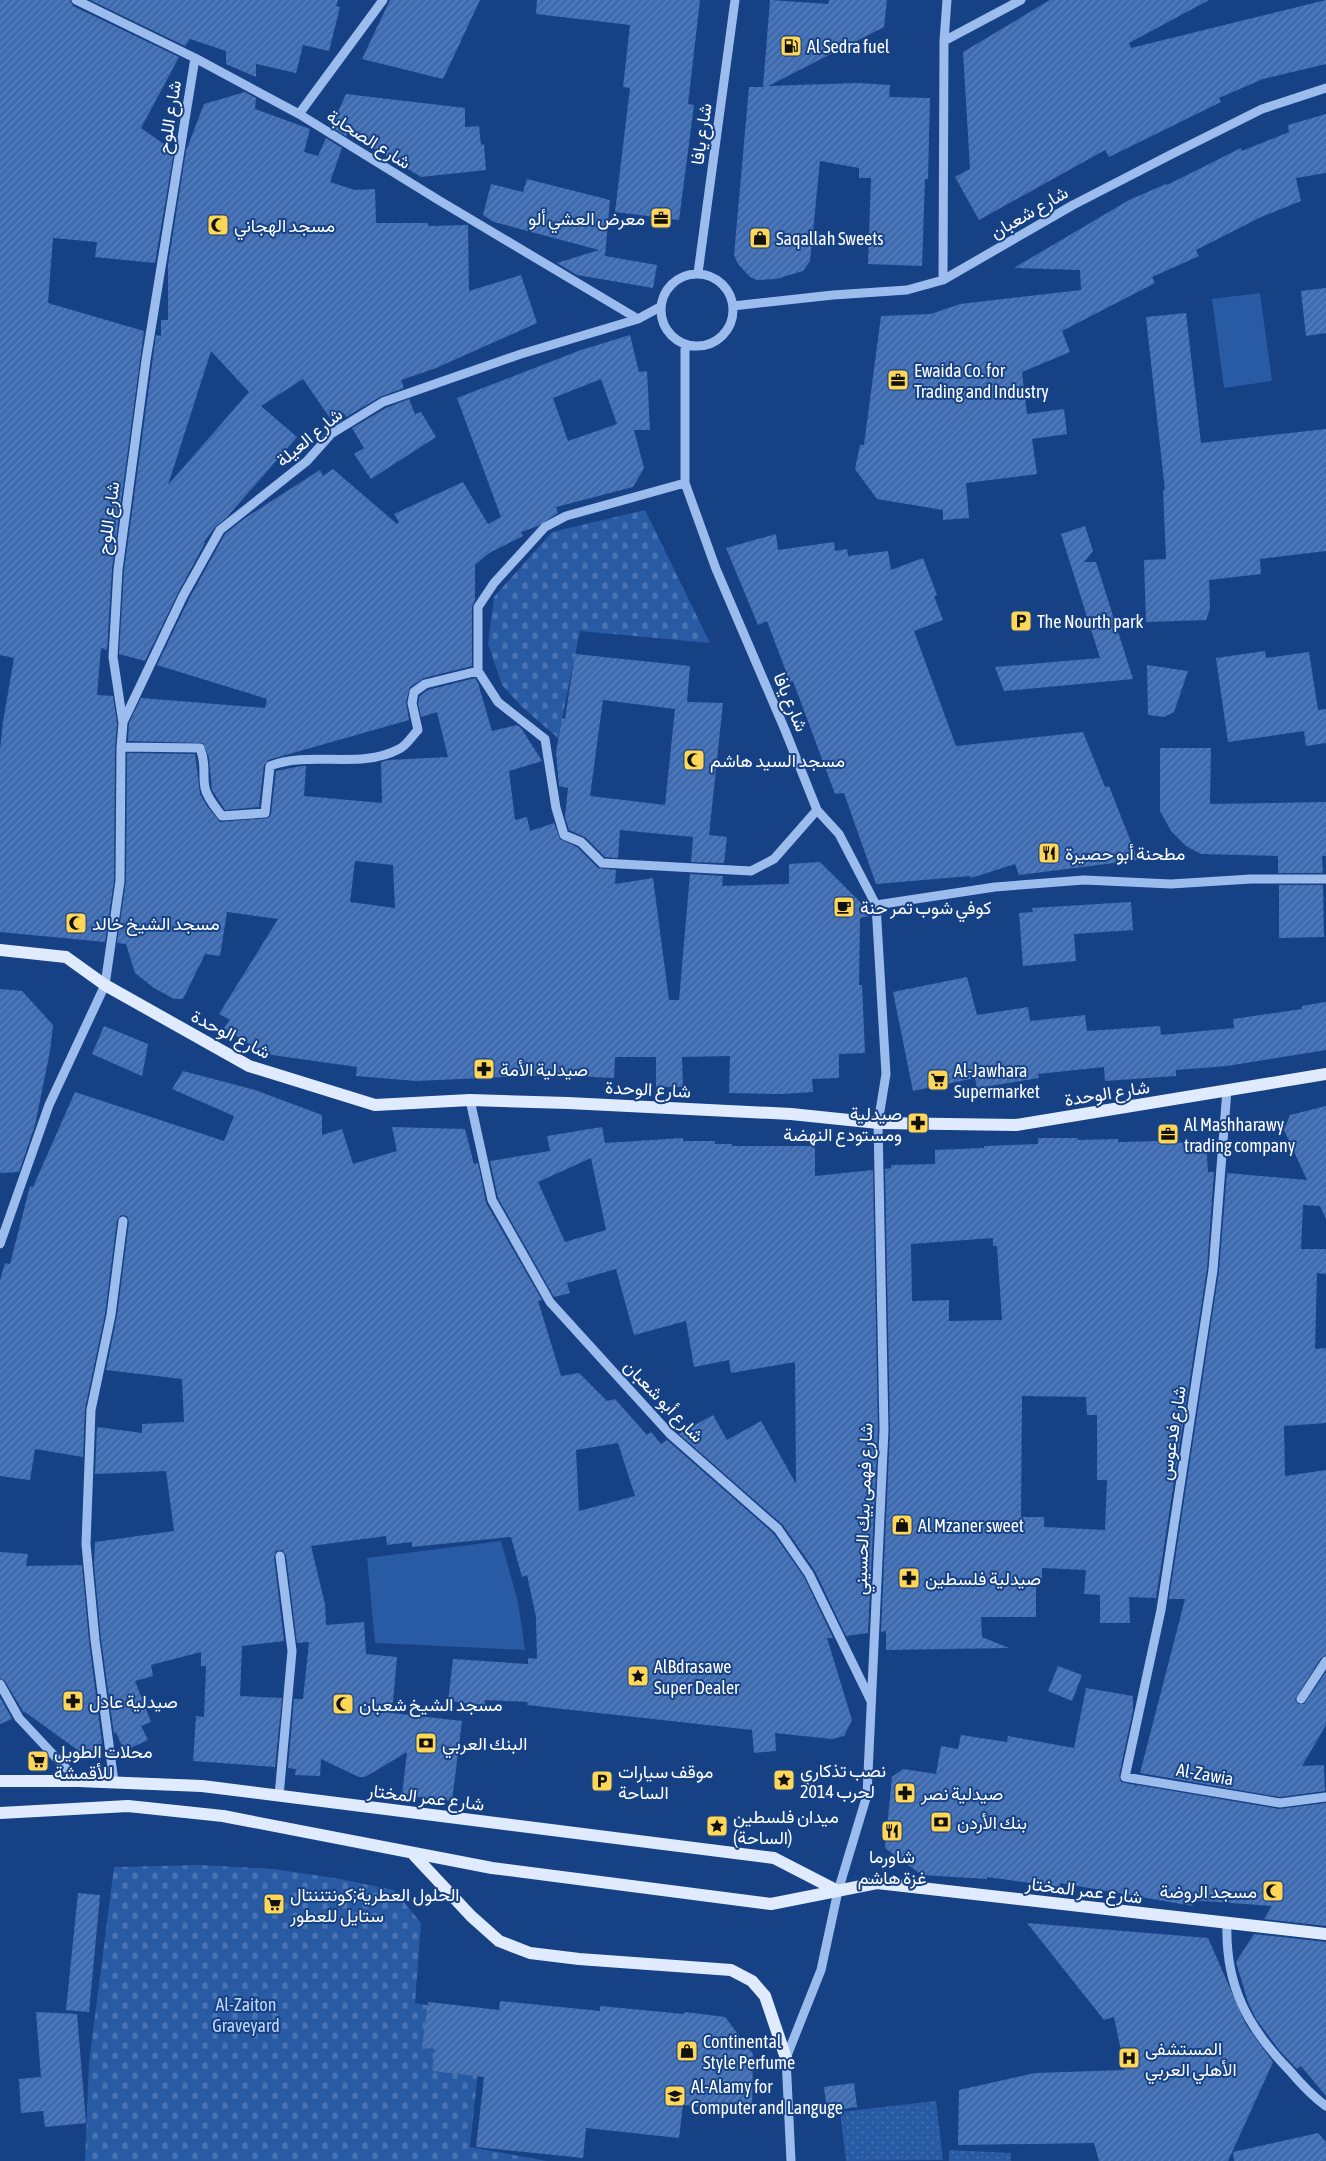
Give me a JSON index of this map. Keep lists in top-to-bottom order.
{
  "streets": {
    "main road": ["شارع الوحدة", "شارع عمر المختار"],
    "street": [
      "شارع اللوح",
      "شارع يافا",
      "شارع الصحابة",
      "شارع شعبان",
      "شارع العيلة",
      "شارع أبو شعبان",
      "شارع فدعوس",
      "شارع فهمى بيك الحسيني",
      "Al-Zawia"
    ]
  },
  "crossings": [
    ["شارع اللوح", "شارع الصحابة"],
    ["شارع اللوح", "شارع العيلة"],
    ["شارع اللوح", "شارع الوحدة"],
    ["شارع يافا", "شارع شعبان"],
    ["شارع يافا", "شارع العيلة"],
    ["شارع يافا", "شارع الوحدة"],
    ["شارع يافا", "شارع فهمى بيك الحسيني"],
    ["شارع الصحابة", "شارع العيلة"],
    ["شارع شعبان", "شارع العيلة"],
    ["شارع الوحدة", "شارع أبو شعبان"],
    ["شارع الوحدة", "شارع فدعوس"],
    ["شارع الوحدة", "شارع فهمى بيك الحسيني"],
    ["شارع أبو شعبان", "شارع فهمى بيك الحسيني"],
    ["شارع فدعوس", "Al-Zawia"],
    ["شارع فهمى بيك الحسيني", "شارع عمر المختار"]
  ],
  "parks": ["Al-Zaiton Graveyard"],
  "places": {
    "fuel station": ["Al Sedra fuel"],
    "office": ["معرض العشي ألو", "Ewaida Co. for Trading and Industry", "Al Mashharawy trading company"],
    "mosque": [
      "مسجد الهجاني",
      "مسجد السيد هاشم",
      "مسجد الشيخ خالد",
      "مسجد الشيخ شعبان",
      "مسجد الروضة"
    ],
    "shop": ["Saqallah Sweets", "Al Mzaner sweet", "Continental Style Perfume"],
    "parking": ["The Nourth park", "موقف سيارات الساحة"],
    "restaurant": ["مطحنة أبو حصيرة", "شاورما غزة هاشم"],
    "cafe": ["كوفي شوب تمر حنة"],
    "pharmacy": [
      "صيدلية الأمة",
      "صيدلية ومستودع النهضة",
      "صيدلية فلسطين",
      "صيدلية عادل",
      "صيدلية نصر"
    ],
    "supermarket": ["Al-Jawhara Supermarket", "محلات الطويل للأقمشة", "الحلول العطرية;كونتننتال ستايل للعطور"],
    "place": ["AlBdrasawe Super Dealer", "نصب تذكاري لحرب 2014", "ميدان فلسطين (الساحة)"],
    "bank": ["البنك العربي", "بنك الأردن"],
    "hospital": ["المستشفى الأهلي العربي"],
    "school or university": ["Al-Alamy for Computer and Languge"]
  }
}
